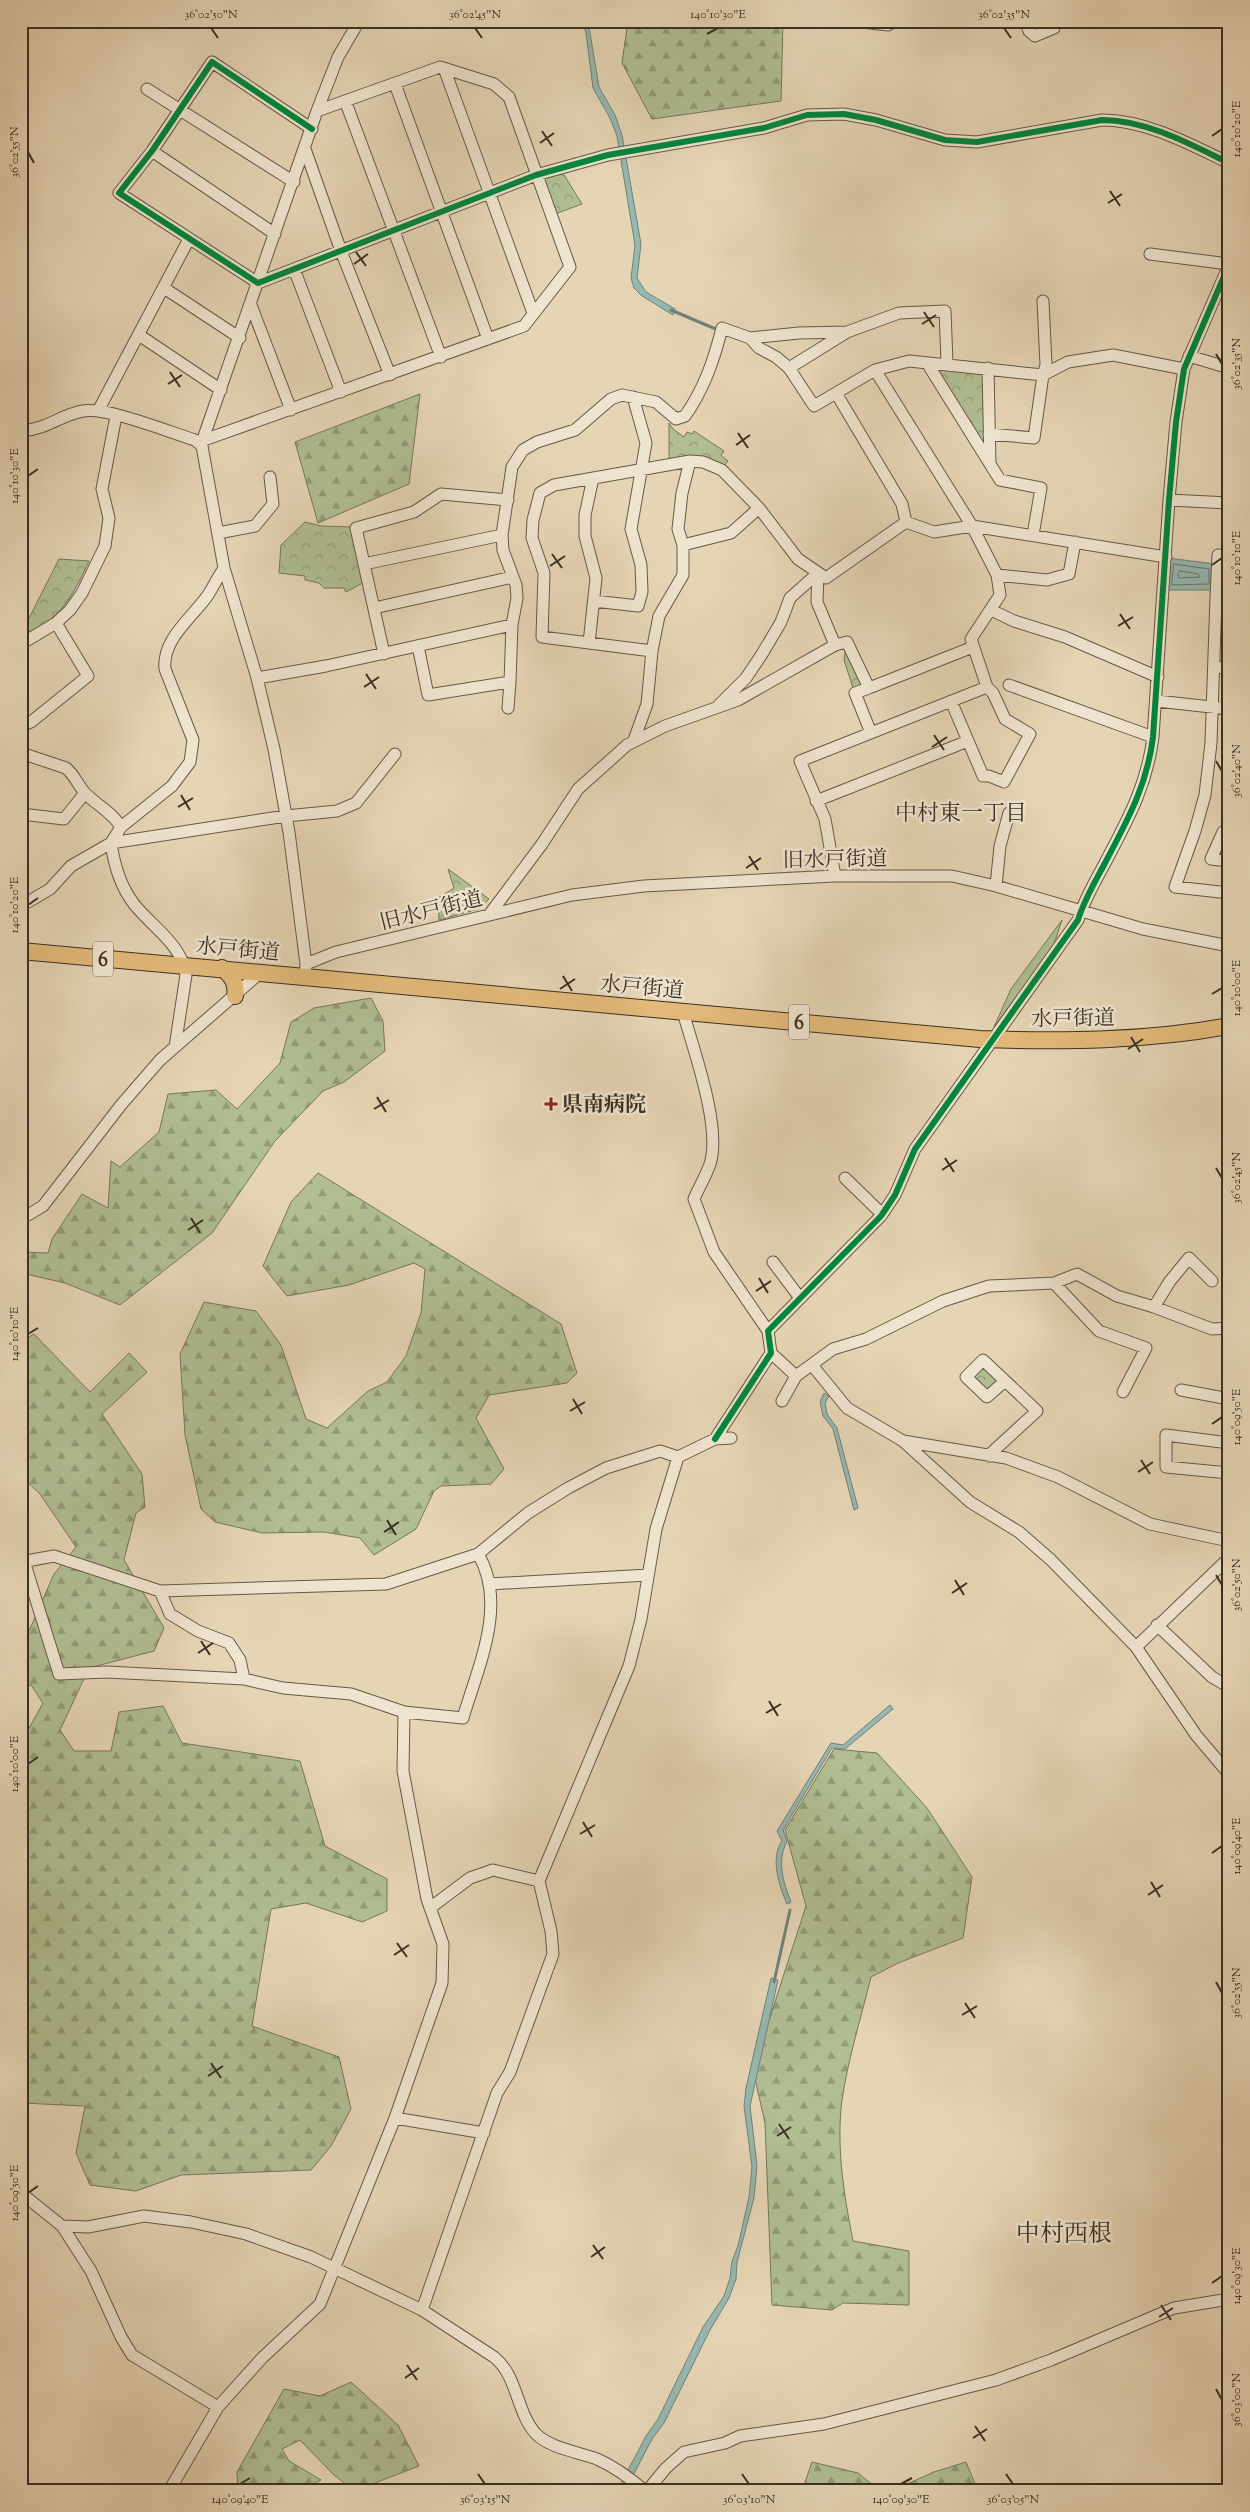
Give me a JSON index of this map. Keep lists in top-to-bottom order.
{
  "streets": {
    "highway": ["水戸街道", "6"],
    "street": ["旧水戸街道"]
  },
  "crossings": [
    ["旧水戸街道", "水戸街道"]
  ],
  "districts": ["中村東一丁目", "中村西根"],
  "places": {
    "health": ["県南病院"]
  },
  "coordinates": [
    "36°02'50\"N",
    "36°02'45\"N",
    "140°10'30\"E",
    "36°02'35\"N",
    "140°10'20\"E",
    "36°02'55\"N",
    "140°10'10\"E",
    "36°02'40\"N",
    "140°10'00\"E",
    "140°09'50\"E",
    "140°09'40\"E",
    "140°09'30\"E",
    "36°03'00\"N",
    "36°03'15\"N",
    "36°03'10\"N",
    "36°03'05\"N"
  ]
}
